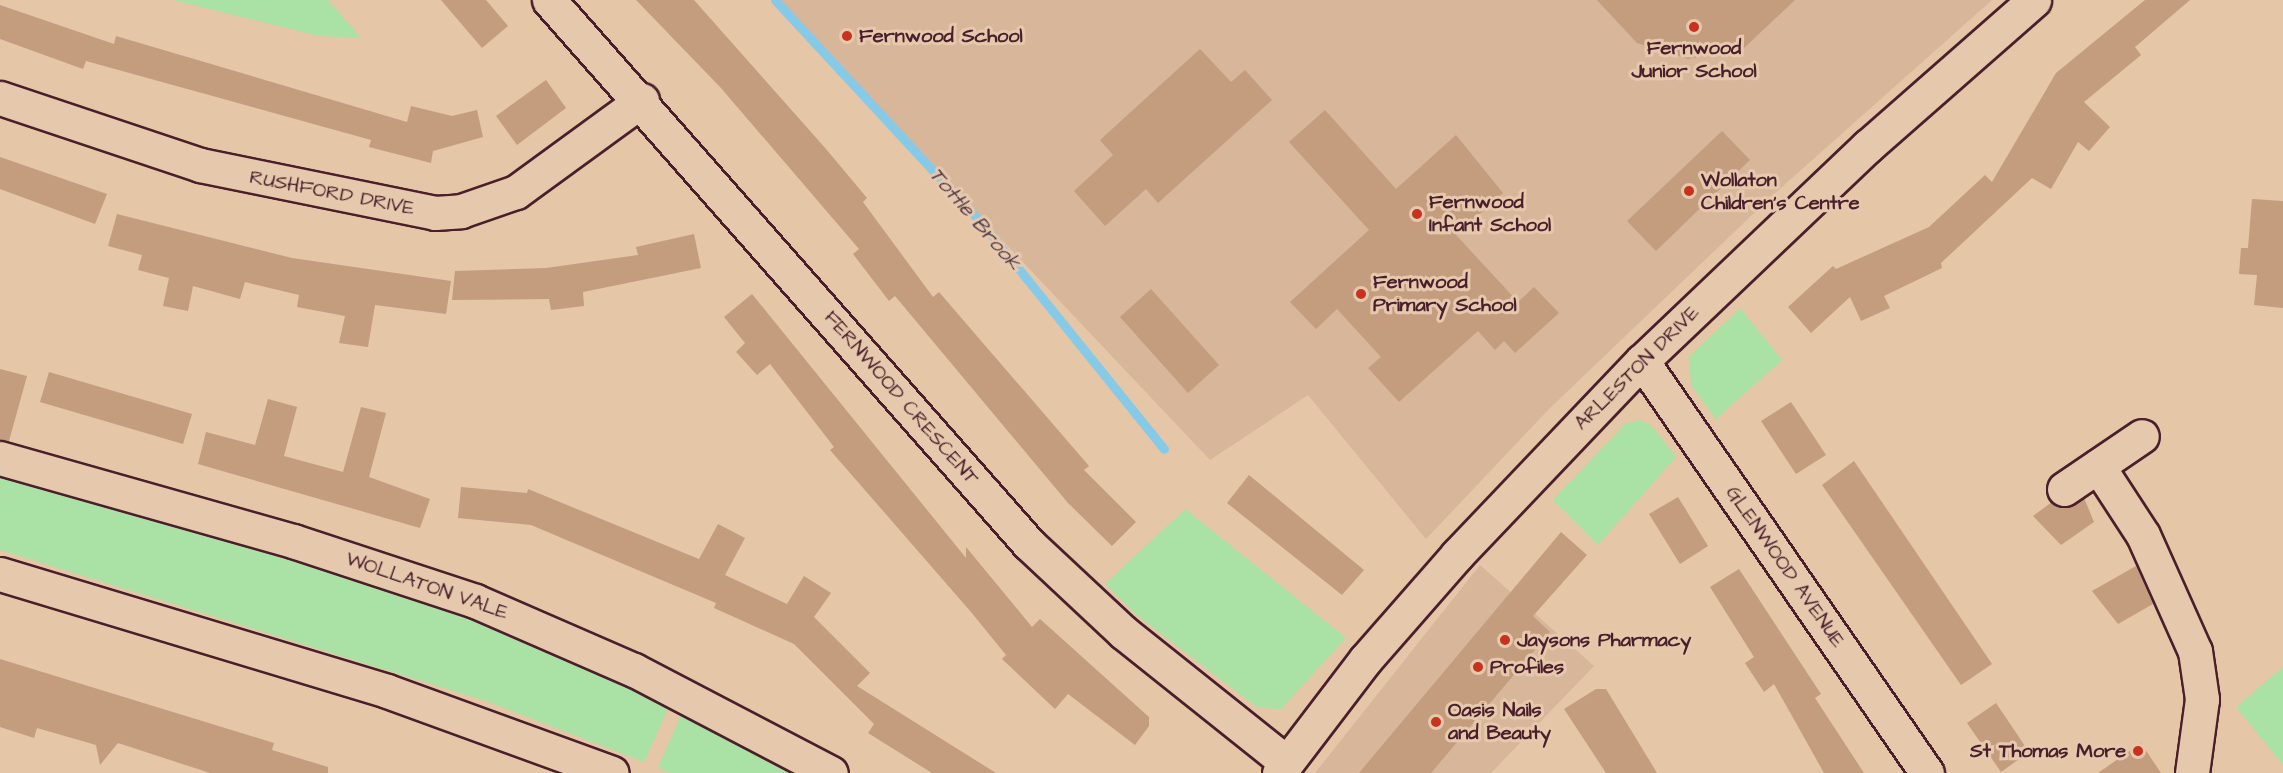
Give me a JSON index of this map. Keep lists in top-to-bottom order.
{
  "streets": {
    "street": [
      "RUSHFORD DRIVE",
      "ARLESTON DRIVE",
      "FERNWOOD CRESCENT",
      "GLENWOOD AVENUE",
      "WOLLATON VALE"
    ]
  },
  "crossings": [
    ["RUSHFORD DRIVE", "FERNWOOD CRESCENT"],
    ["ARLESTON DRIVE", "FERNWOOD CRESCENT"],
    ["ARLESTON DRIVE", "GLENWOOD AVENUE"]
  ],
  "water": ["Tottle Brook"],
  "places": [
    "Fernwood Junior School",
    "Fernwood School",
    "Wollaton Children's Centre",
    "Fernwood Infant School",
    "Fernwood Primary School",
    "Jaysons Pharmacy",
    "Profiles",
    "Oasis Nails and Beauty",
    "St Thomas More"
  ]
}
